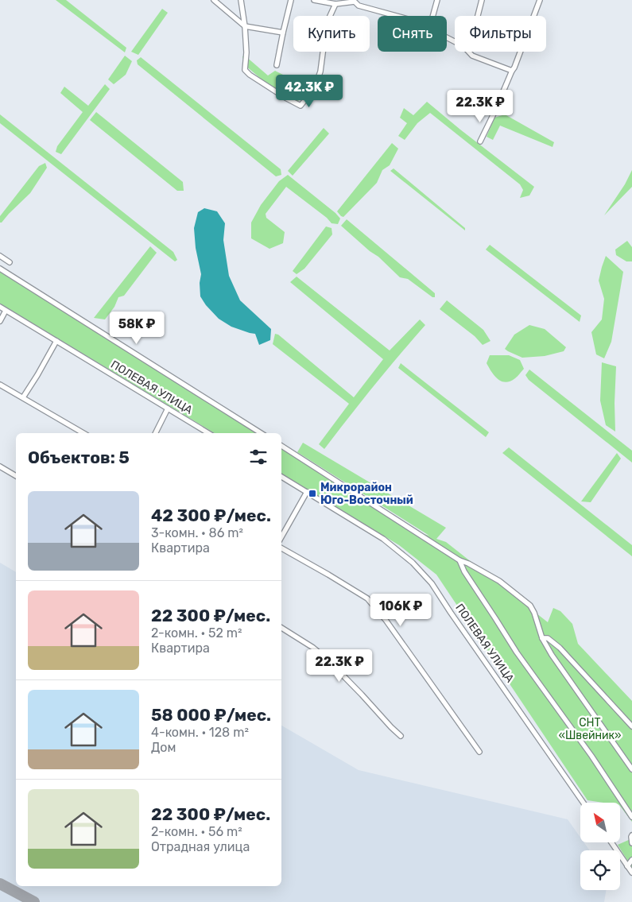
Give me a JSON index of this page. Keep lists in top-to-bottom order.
{
  "streets": {
    "street": ["ПОЛЕВАЯ УЛИЦА"]
  },
  "parks": ["СНТ «Швейник»"],
  "places": {
    "transit": ["Микрорайон Юго-Восточный"]
  },
  "north": "top left",
  "page": {
    "chip": ["Купить", "Снять", "Фильтры"],
    "price": [
      "42.3K ₽",
      "22.3K ₽",
      "58K ₽",
      "106K ₽",
      "22.3K ₽"
    ],
    "heading": "Объектов: 5",
    "list": [
      {
        "name": "42 300 ₽/мес.",
        "note": "3-комн. · 86 m² · Квартира"
      },
      {
        "name": "22 300 ₽/мес.",
        "note": "2-комн. · 52 m² · Квартира"
      },
      {
        "name": "58 000 ₽/мес.",
        "note": "4-комн. · 128 m² · Дом"
      },
      {
        "name": "22 300 ₽/мес.",
        "note": "2-комн. · 56 m² · Отрадная улица"
      }
    ]
  }
}
